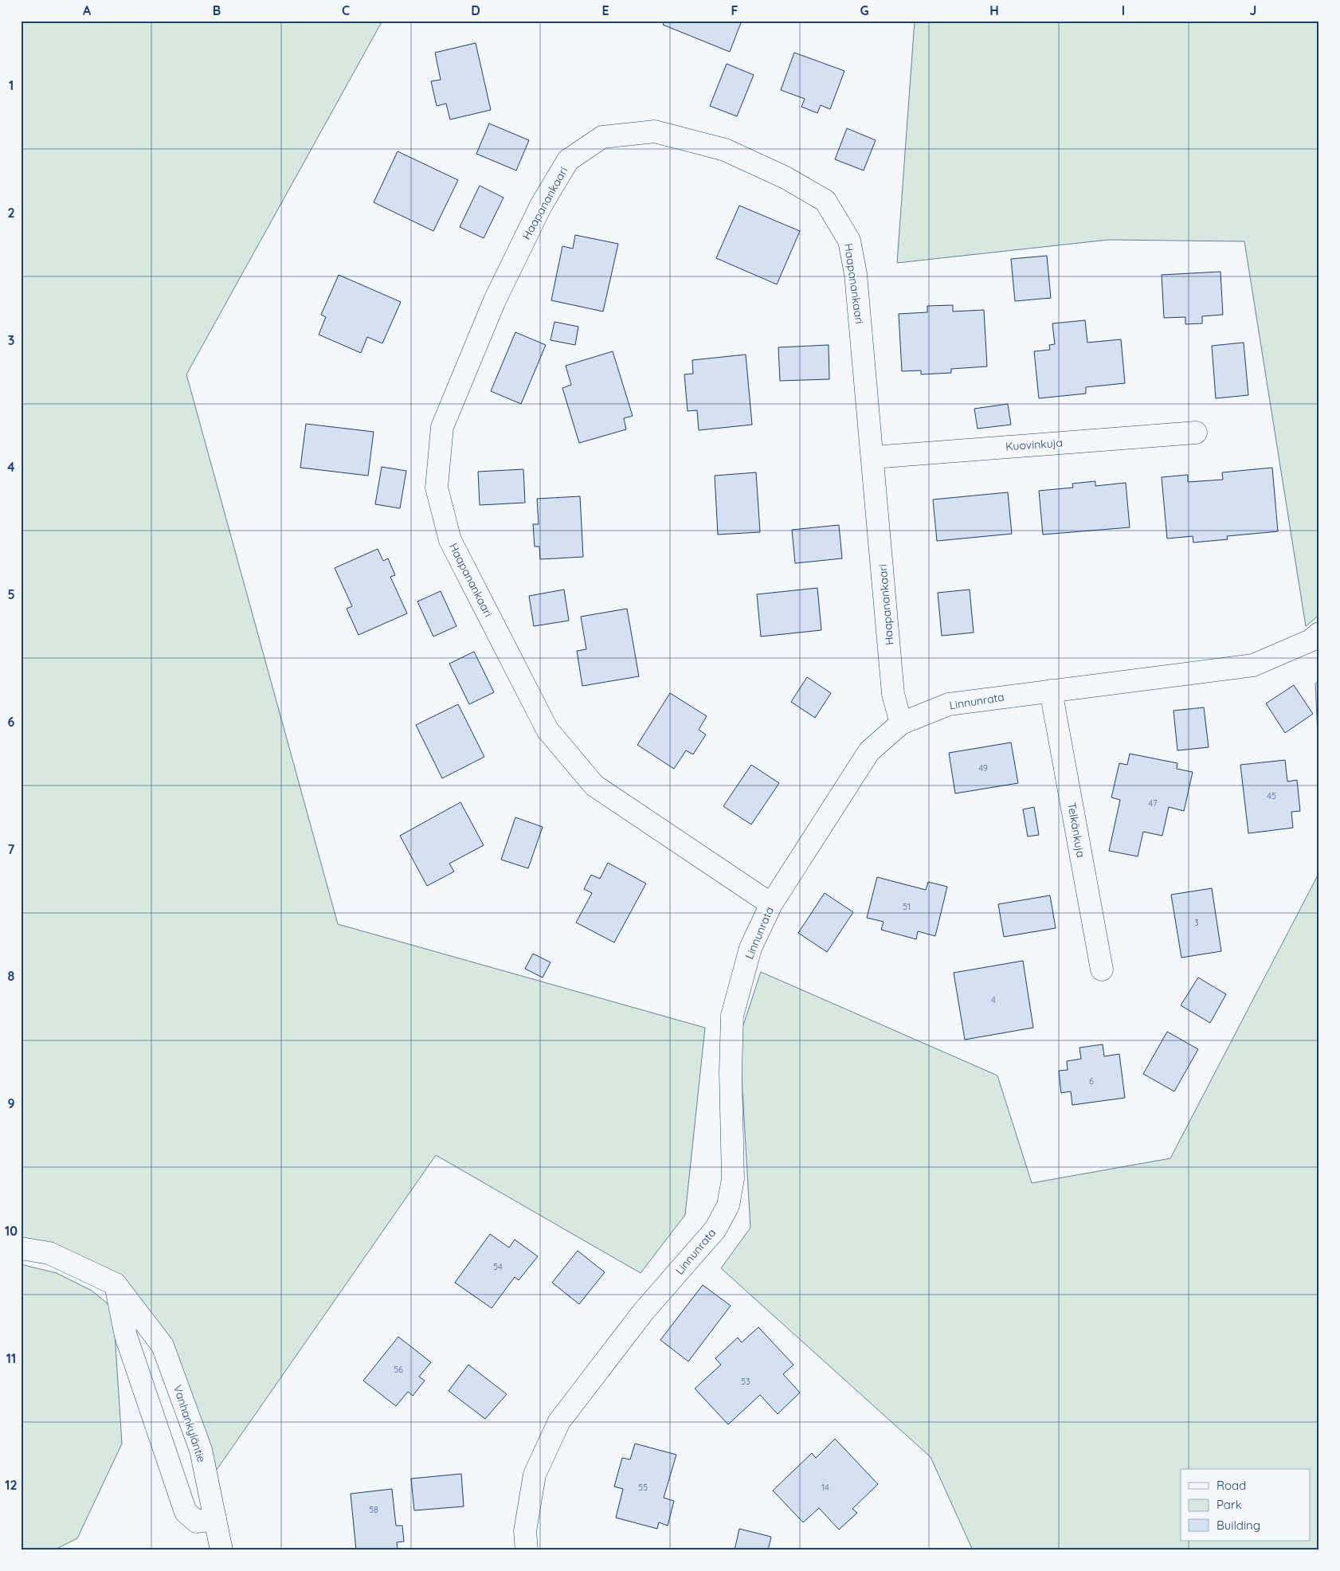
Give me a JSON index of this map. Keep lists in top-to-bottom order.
{
  "streets": {
    "street": [
      "Haapanankaari",
      "Kuovinkuja",
      "Linnunrata",
      "Telkänkuja",
      "Vanhankyläntie"
    ]
  },
  "crossings": [
    ["Haapanankaari", "Kuovinkuja"],
    ["Haapanankaari", "Linnunrata"],
    ["Linnunrata", "Telkänkuja"]
  ],
  "house_numbers": [
    "49",
    "45",
    "47",
    "51",
    "3",
    "4",
    "6",
    "54",
    "56",
    "53",
    "55",
    "14",
    "58"
  ],
  "legend": ["Road", "Park", "Building"],
  "grid": {
    "columns": [
      "A",
      "B",
      "C",
      "D",
      "E",
      "F",
      "G",
      "H",
      "I",
      "J"
    ],
    "rows": [
      "1",
      "2",
      "3",
      "4",
      "5",
      "6",
      "7",
      "8",
      "9",
      "10",
      "11",
      "12"
    ]
  }
}
